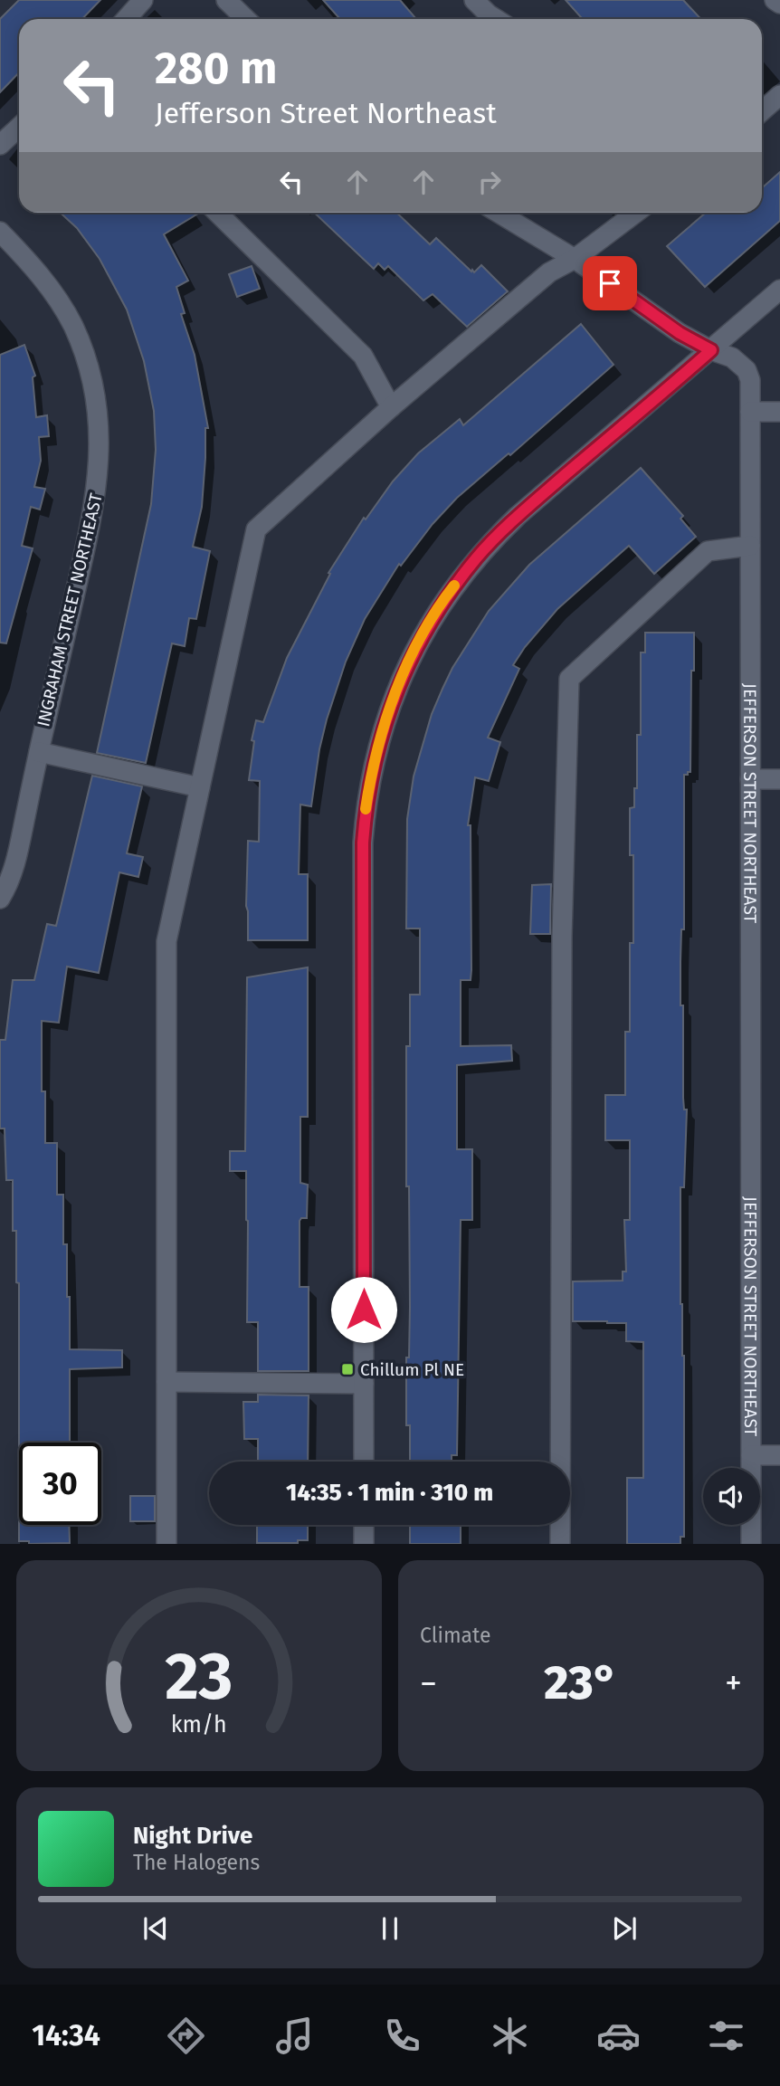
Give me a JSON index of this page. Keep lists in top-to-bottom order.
{
  "streets": {
    "street": ["INGRAHAM STREET NORTHEAST", "JEFFERSON STREET NORTHEAST"]
  },
  "places": {
    "transit": ["Chillum Pl NE"]
  },
  "page": {
    "turn": ["280 m", "Jefferson Street Northeast"],
    "limit": "30",
    "trip": "14:35 · 1 min · 310 m",
    "tile": "Climate",
    "heat": ["−", "23°", "+"],
    "song": ["Night Drive", "The Halogens"],
    "tabs": "14:34",
    "gauge": ["23", "km/h"]
  }
}
